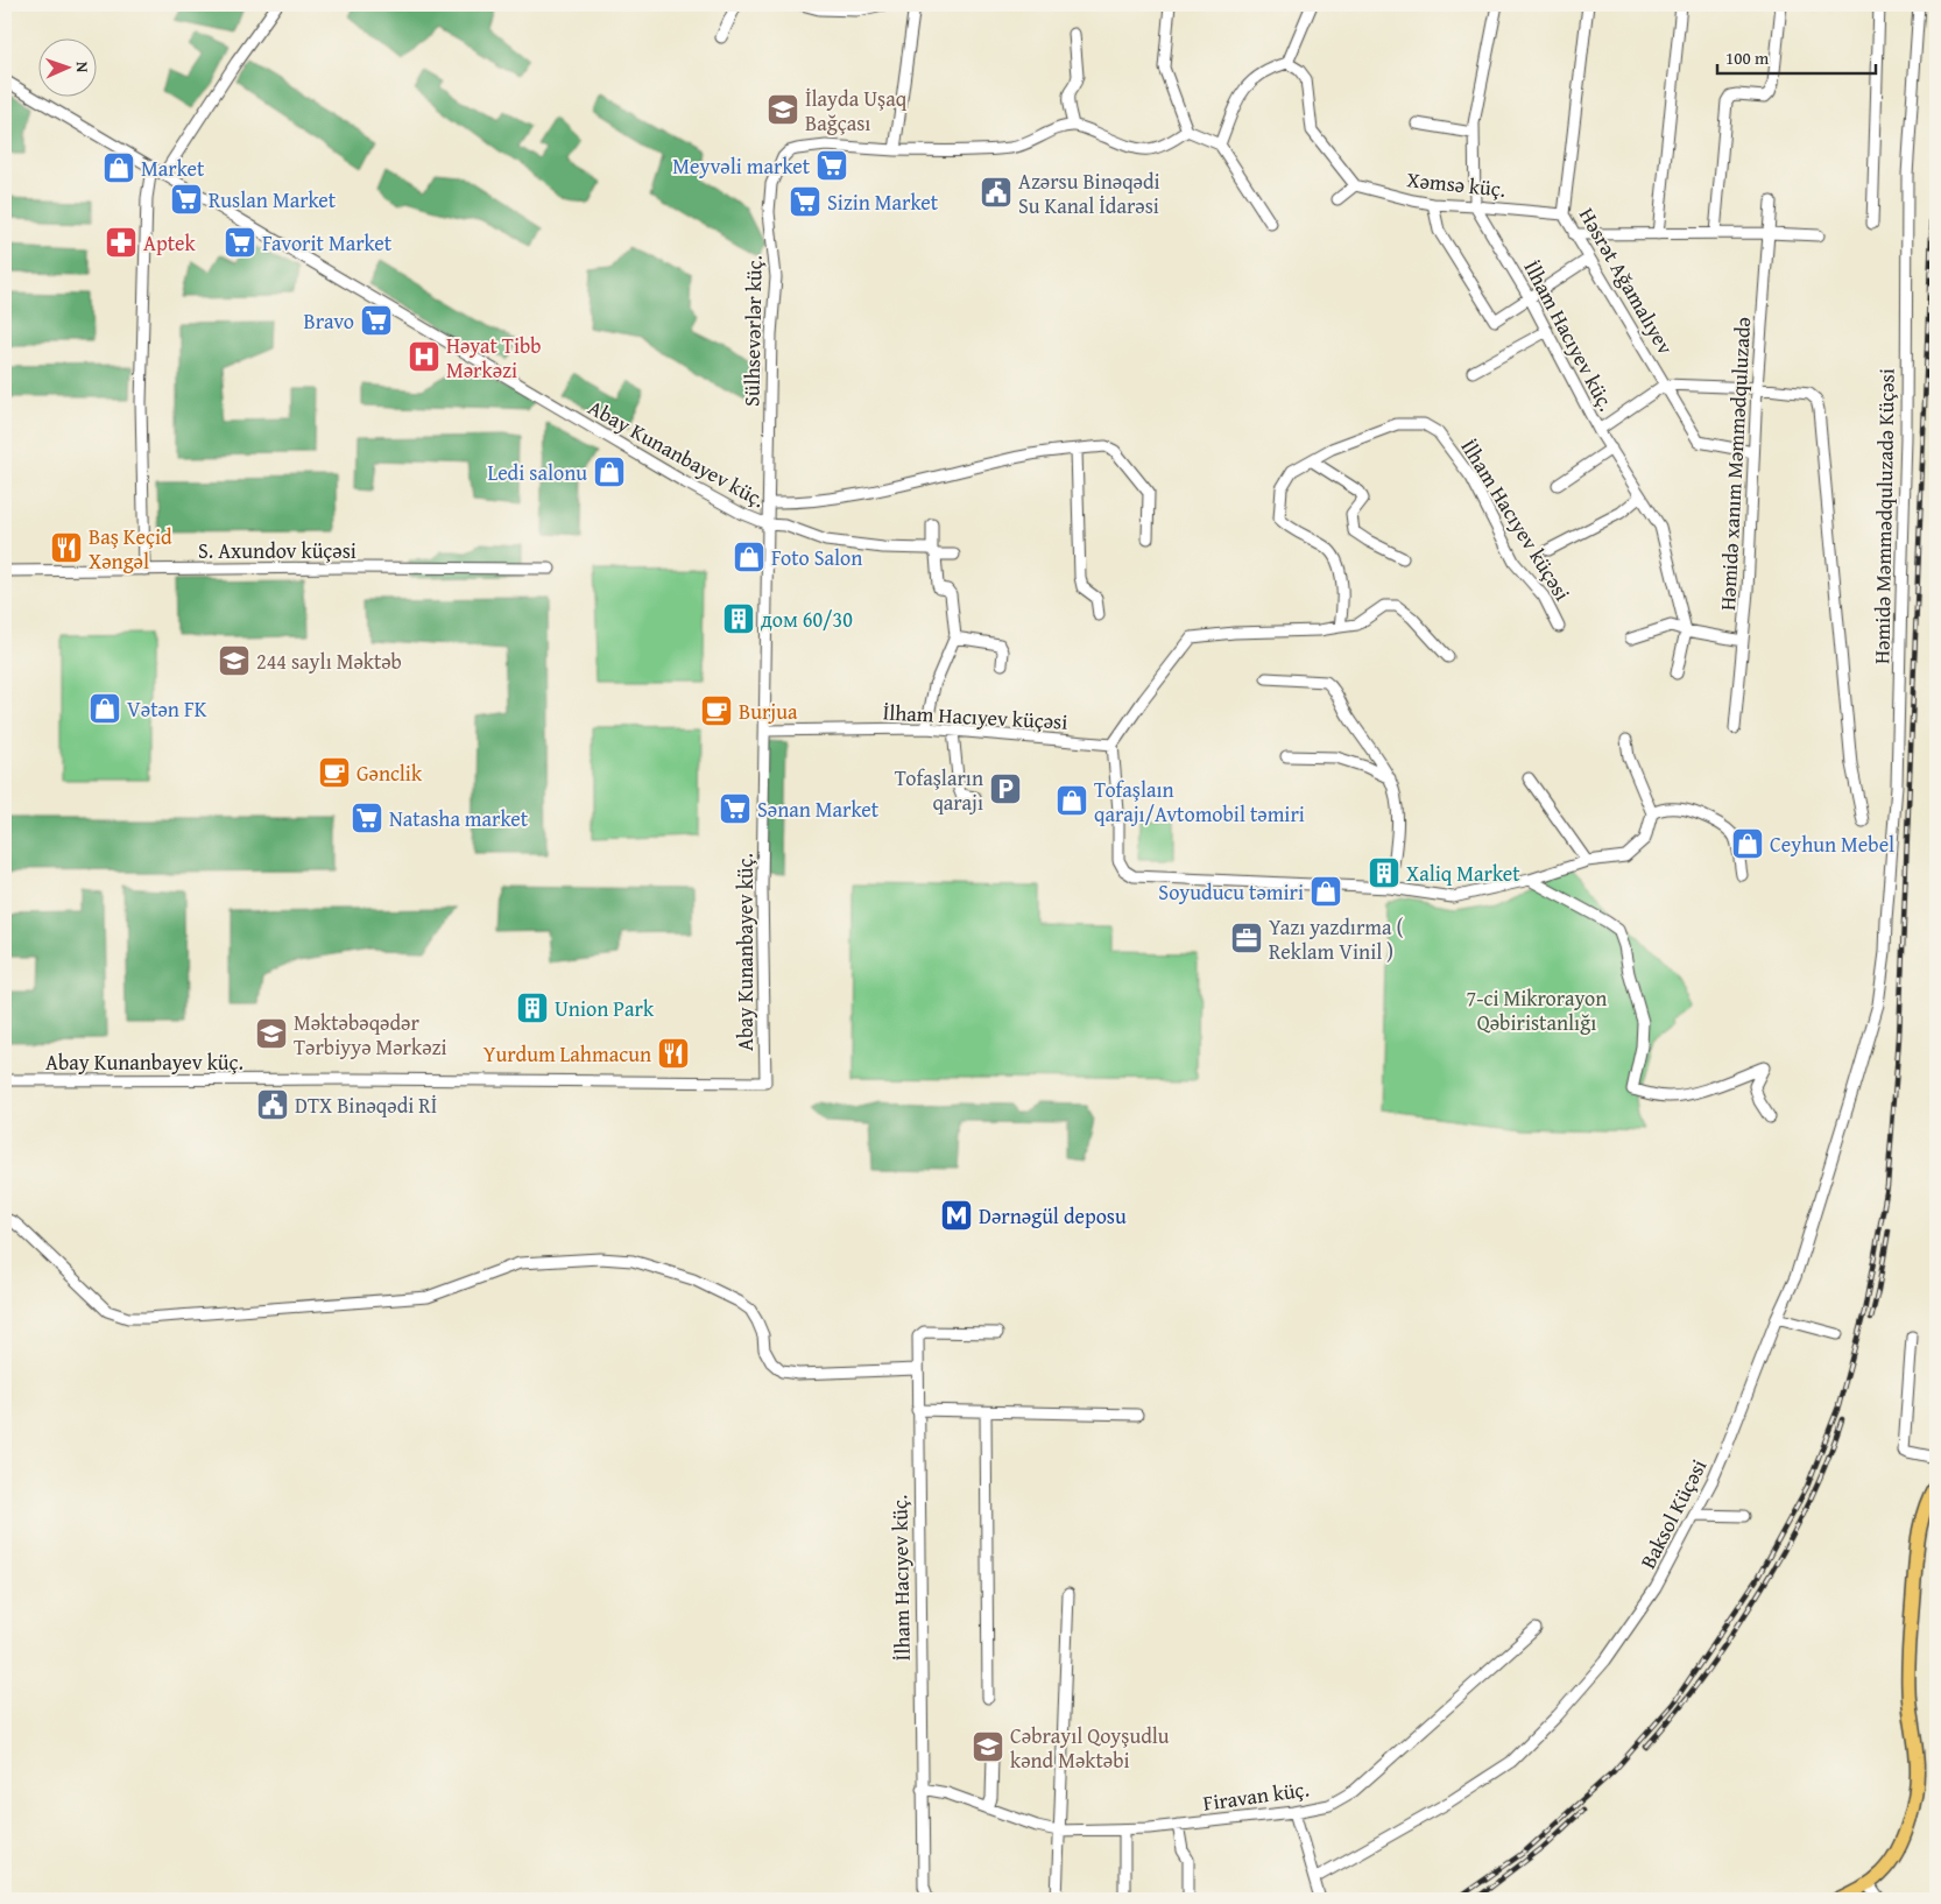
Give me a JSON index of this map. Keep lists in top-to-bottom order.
{
  "streets": {
    "street": [
      "Xəmsə küç.",
      "Həsrət Ağamalıyev",
      "Sülhsevərlər küç.",
      "İlham Hacıyev küç.",
      "Abay Kunanbayev küç.",
      "Həmidə xanım Məmmədquluzadə",
      "Həmidə Məmmədquluzadə Küçəsi",
      "İlham Hacıyev küçəsi",
      "S. Axundov küçəsi",
      "Baksol Küçəsi",
      "Firavan küç."
    ]
  },
  "crossings": [
    ["Xəmsə küç.", "Həsrət Ağamalıyev"],
    ["Xəmsə küç.", "İlham Hacıyev küç."],
    ["Həsrət Ağamalıyev", "Həmidə xanım Məmmədquluzadə"],
    ["Həsrət Ağamalıyev", "Həmidə Məmmədquluzadə Küçəsi"],
    ["Sülhsevərlər küç.", "Abay Kunanbayev küç."],
    ["İlham Hacıyev küç.", "Firavan küç."],
    ["Abay Kunanbayev küç.", "İlham Hacıyev küçəsi"],
    ["Həmidə xanım Məmmədquluzadə", "Həmidə Məmmədquluzadə Küçəsi"],
    ["Həmidə Məmmədquluzadə Küçəsi", "Baksol Küçəsi"]
  ],
  "parks": ["7-ci Mikrorayon Qəbiristanlığı"],
  "places": {
    "school or university": [
      "İlayda Uşaq Bağçası",
      "244 saylı Məktəb",
      "Məktəbəqədər Tərbiyyə Mərkəzi",
      "Cəbrayıl Qoyşudlu kənd Məktəbi"
    ],
    "supermarket": [
      "Meyvəli market",
      "Ruslan Market",
      "Sizin Market",
      "Favorit Market",
      "Bravo",
      "Sənan Market",
      "Natasha market"
    ],
    "shop": [
      "Market",
      "Ledi salonu",
      "Foto Salon",
      "Vətən FK",
      "Tofaşlaın qarajı/Avtomobil təmiri",
      "Ceyhun Mebel",
      "Soyuducu təmiri"
    ],
    "public building": ["Azərsu Binəqədi Su Kanal İdarəsi", "DTX Binəqədi Rİ"],
    "pharmacy": ["Aptek"],
    "hospital": ["Həyat Tibb Mərkəzi"],
    "restaurant": ["Baş Keçid Xəngəl", "Yurdum Lahmacun"],
    "building": ["дом 60/30", "Xaliq Market", "Union Park"],
    "cafe": ["Burjua", "Gənclik"],
    "parking": ["Tofaşların qarajı"],
    "office": ["Yazı yazdırma ( Reklam Vinil )"],
    "metro station": ["Dərnəgül deposu"]
  },
  "scale_bar": "100 m",
  "north": "right"
}
